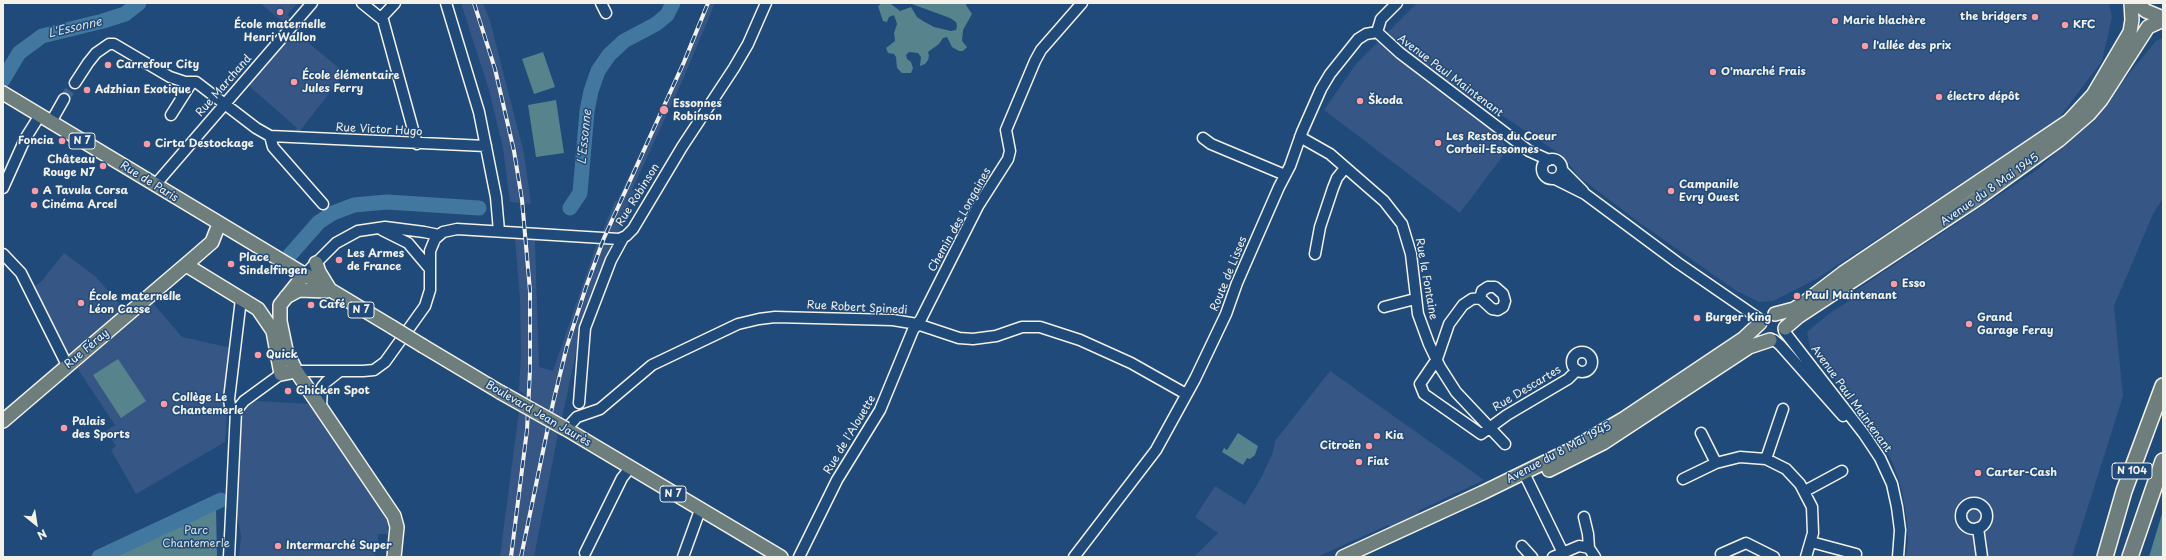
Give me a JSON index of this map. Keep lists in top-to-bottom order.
{
  "streets": {
    "highway": ["N 104"],
    "main road": [
      "N 7",
      "Rue de Paris",
      "Avenue du 8 Mai 1945",
      "Rue Féray",
      "Boulevard Jean Jaurès"
    ],
    "street": [
      "Avenue Paul Maintenant",
      "Rue Marchand",
      "Rue Victor Hugo",
      "Rue Robinson",
      "Chemin des Longaines",
      "Route de Lisses",
      "Rue la Fontaine",
      "Rue Robert Spinedi",
      "Rue Descartes",
      "Rue de l'Alouette"
    ]
  },
  "crossings": [
    ["Avenue Paul Maintenant", "Avenue du 8 Mai 1945"],
    ["Avenue Paul Maintenant", "Route de Lisses"],
    ["Rue Marchand", "Rue de Paris"],
    ["Rue de Paris", "Rue Robinson"],
    ["Rue de Paris", "Rue Féray"],
    ["Rue de Paris", "Boulevard Jean Jaurès"],
    ["Rue Robinson", "Boulevard Jean Jaurès"],
    ["Chemin des Longaines", "Rue Robert Spinedi"],
    ["Chemin des Longaines", "Rue de l'Alouette"],
    ["Route de Lisses", "Rue la Fontaine"],
    ["Route de Lisses", "Rue Robert Spinedi"],
    ["Rue la Fontaine", "Rue Descartes"],
    ["Rue Robert Spinedi", "Boulevard Jean Jaurès"],
    ["Rue Robert Spinedi", "Rue de l'Alouette"]
  ],
  "water": ["L'Essonne"],
  "parks": ["Parc Chantemerle"],
  "places": [
    "École maternelle Henri Wallon",
    "the bridgers",
    "Marie blachère",
    "KFC",
    "l'allée des prix",
    "Carrefour City",
    "O'marché Frais",
    "École élémentaire Jules Ferry",
    "Adzhian Exotique",
    "électro dépôt",
    "Škoda",
    "Essonnes Robinson",
    "Foncia",
    "Les Restos du Coeur Corbeil-Essonnes",
    "Cirta Destockage",
    "Château Rouge N7",
    "A Tavula Corsa",
    "Campanile Evry Ouest",
    "Cinéma Arcel",
    "Les Armes de France",
    "Place Sindelfingen",
    "Esso",
    "Paul Maintenant",
    "École maternelle Léon Casse",
    "Café",
    "Burger King",
    "Grand Garage Feray",
    "Quick",
    "Chicken Spot",
    "Collège Le Chantemerle",
    "Palais des Sports",
    "Kia",
    "Citroën",
    "Fiat",
    "Carter-Cash",
    "Intermarché Super"
  ],
  "north": "bottom right"
}
